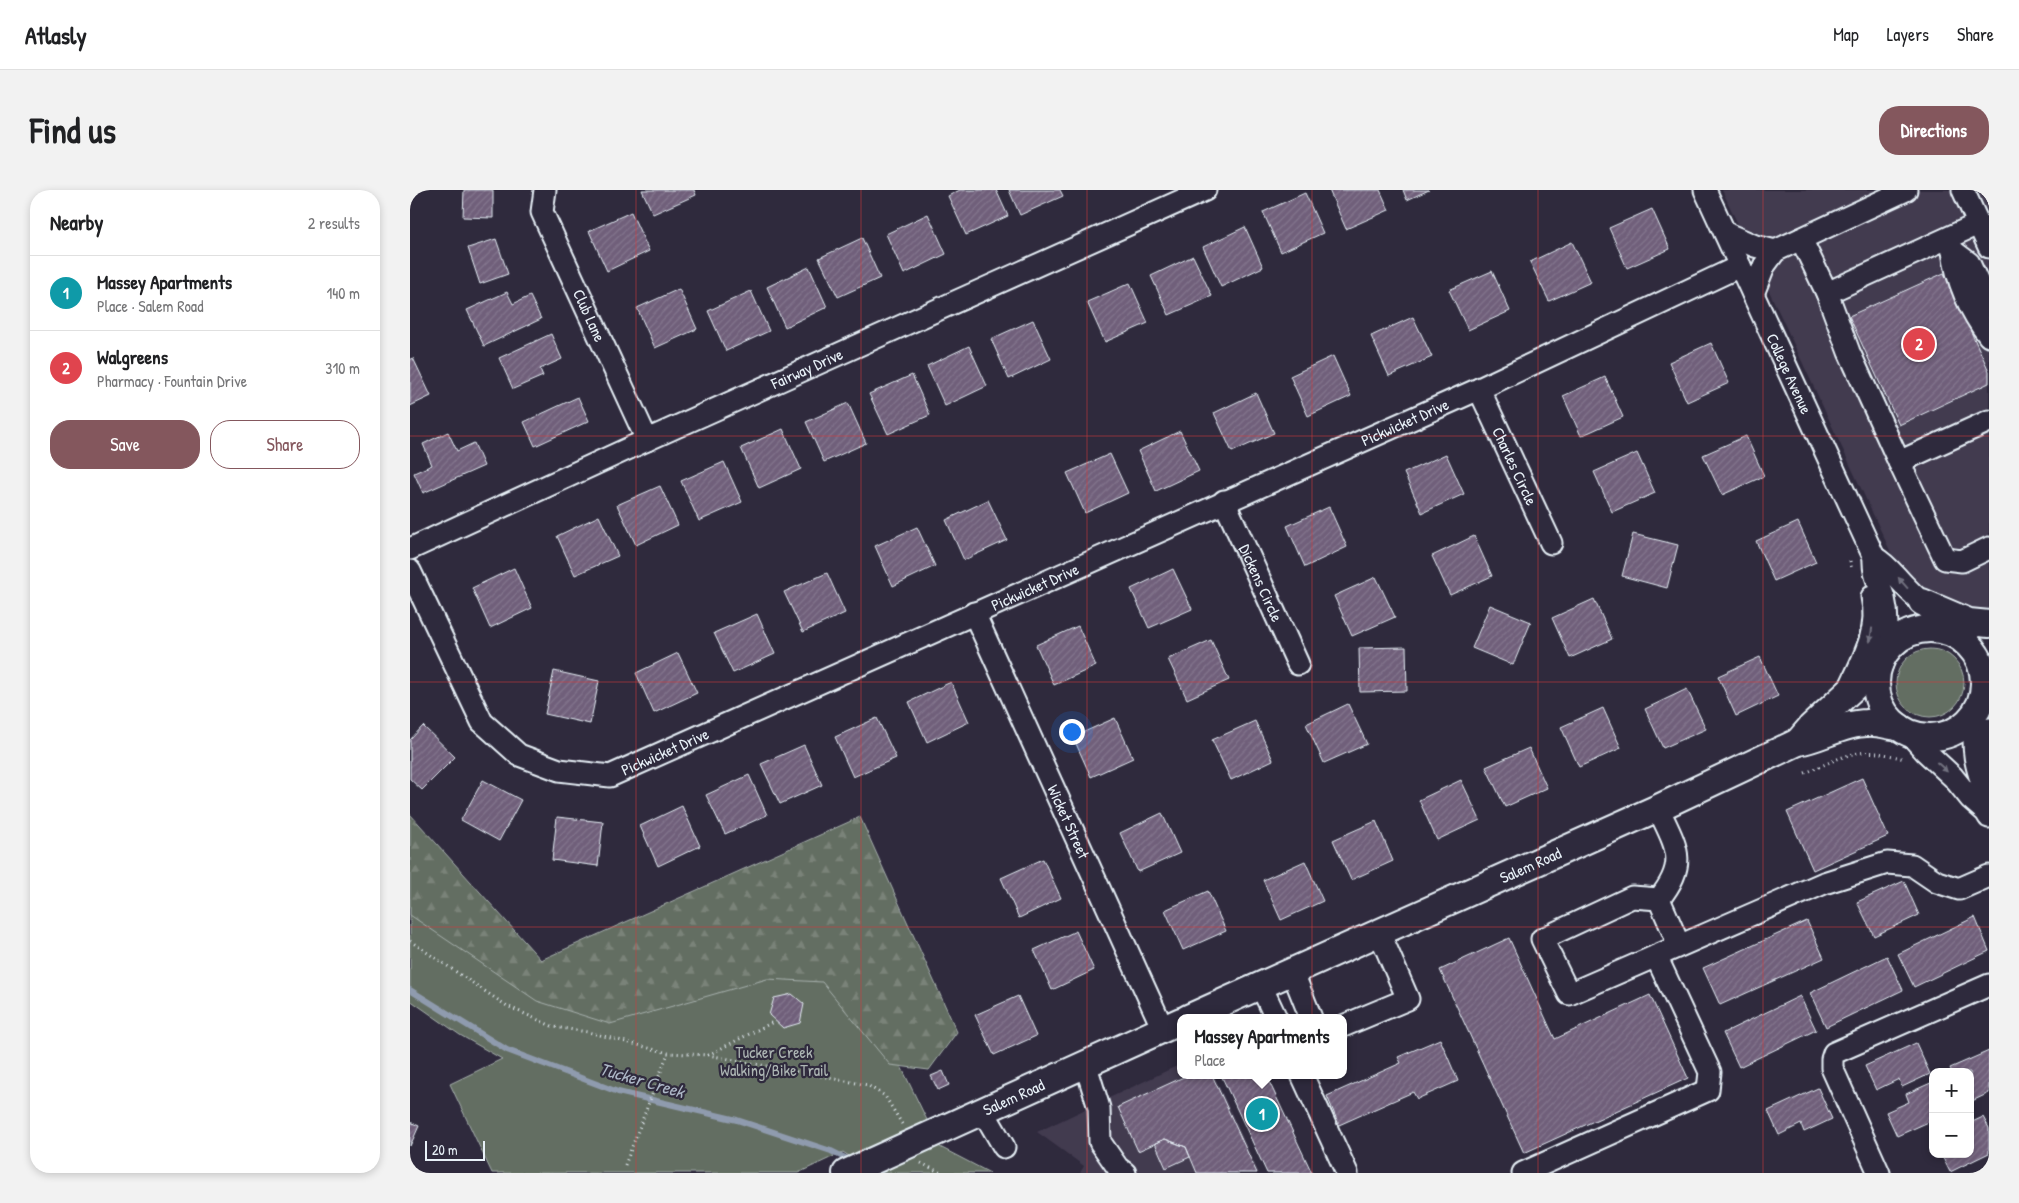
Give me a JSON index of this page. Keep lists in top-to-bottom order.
{
  "streets": {
    "main road": ["Salem Road"],
    "street": [
      "Club Lane",
      "Fairway Drive",
      "College Avenue",
      "Pickwicket Drive",
      "Charles Circle",
      "Dickens Circle",
      "Wicket Street"
    ]
  },
  "crossings": [
    ["Club Lane", "Fairway Drive"],
    ["College Avenue", "Pickwicket Drive"],
    ["College Avenue", "Salem Road"],
    ["Pickwicket Drive", "Charles Circle"],
    ["Pickwicket Drive", "Dickens Circle"],
    ["Pickwicket Drive", "Wicket Street"],
    ["Wicket Street", "Salem Road"]
  ],
  "water": ["Tucker Creek"],
  "parks": ["Tucker Creek Walking/Bike Trail"],
  "scale_bar": "20 m",
  "page": {
    "header": "Atlasly",
    "nav": ["Map", "Layers", "Share"],
    "buttons": [
      "Directions",
      ["Save", "Share"]
    ],
    "title": "Find us",
    "heading": ["Nearby", "2 results"],
    "list": [
      {
        "mark": "1",
        "name": "Massey Apartments",
        "note": "Place · Salem Road",
        "value": "140 m"
      },
      {
        "mark": "2",
        "name": "Walgreens",
        "note": "Pharmacy · Fountain Drive",
        "value": "310 m"
      }
    ],
    "pins": ["2", "1"],
    "popup": ["Massey Apartments", "Place"],
    "map_buttons": ["+", "−"],
    "scale": "20 m"
  }
}
